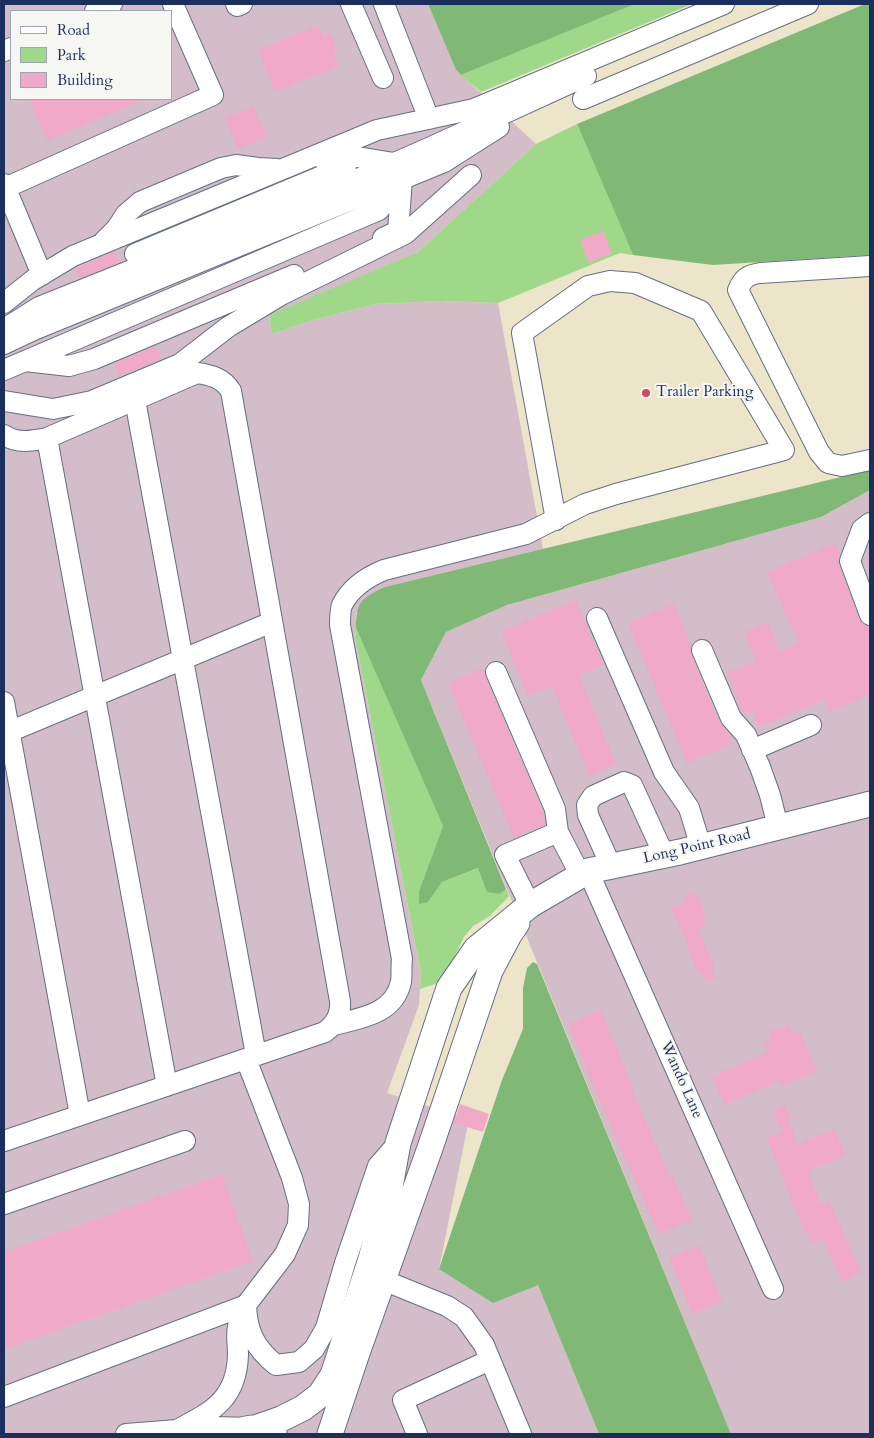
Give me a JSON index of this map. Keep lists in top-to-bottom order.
{
  "streets": {
    "main road": ["Long Point Road"],
    "street": ["Wando Lane"]
  },
  "crossings": [
    ["Long Point Road", "Wando Lane"]
  ],
  "places": ["Trailer Parking"],
  "legend": ["Road", "Park", "Building"]
}
